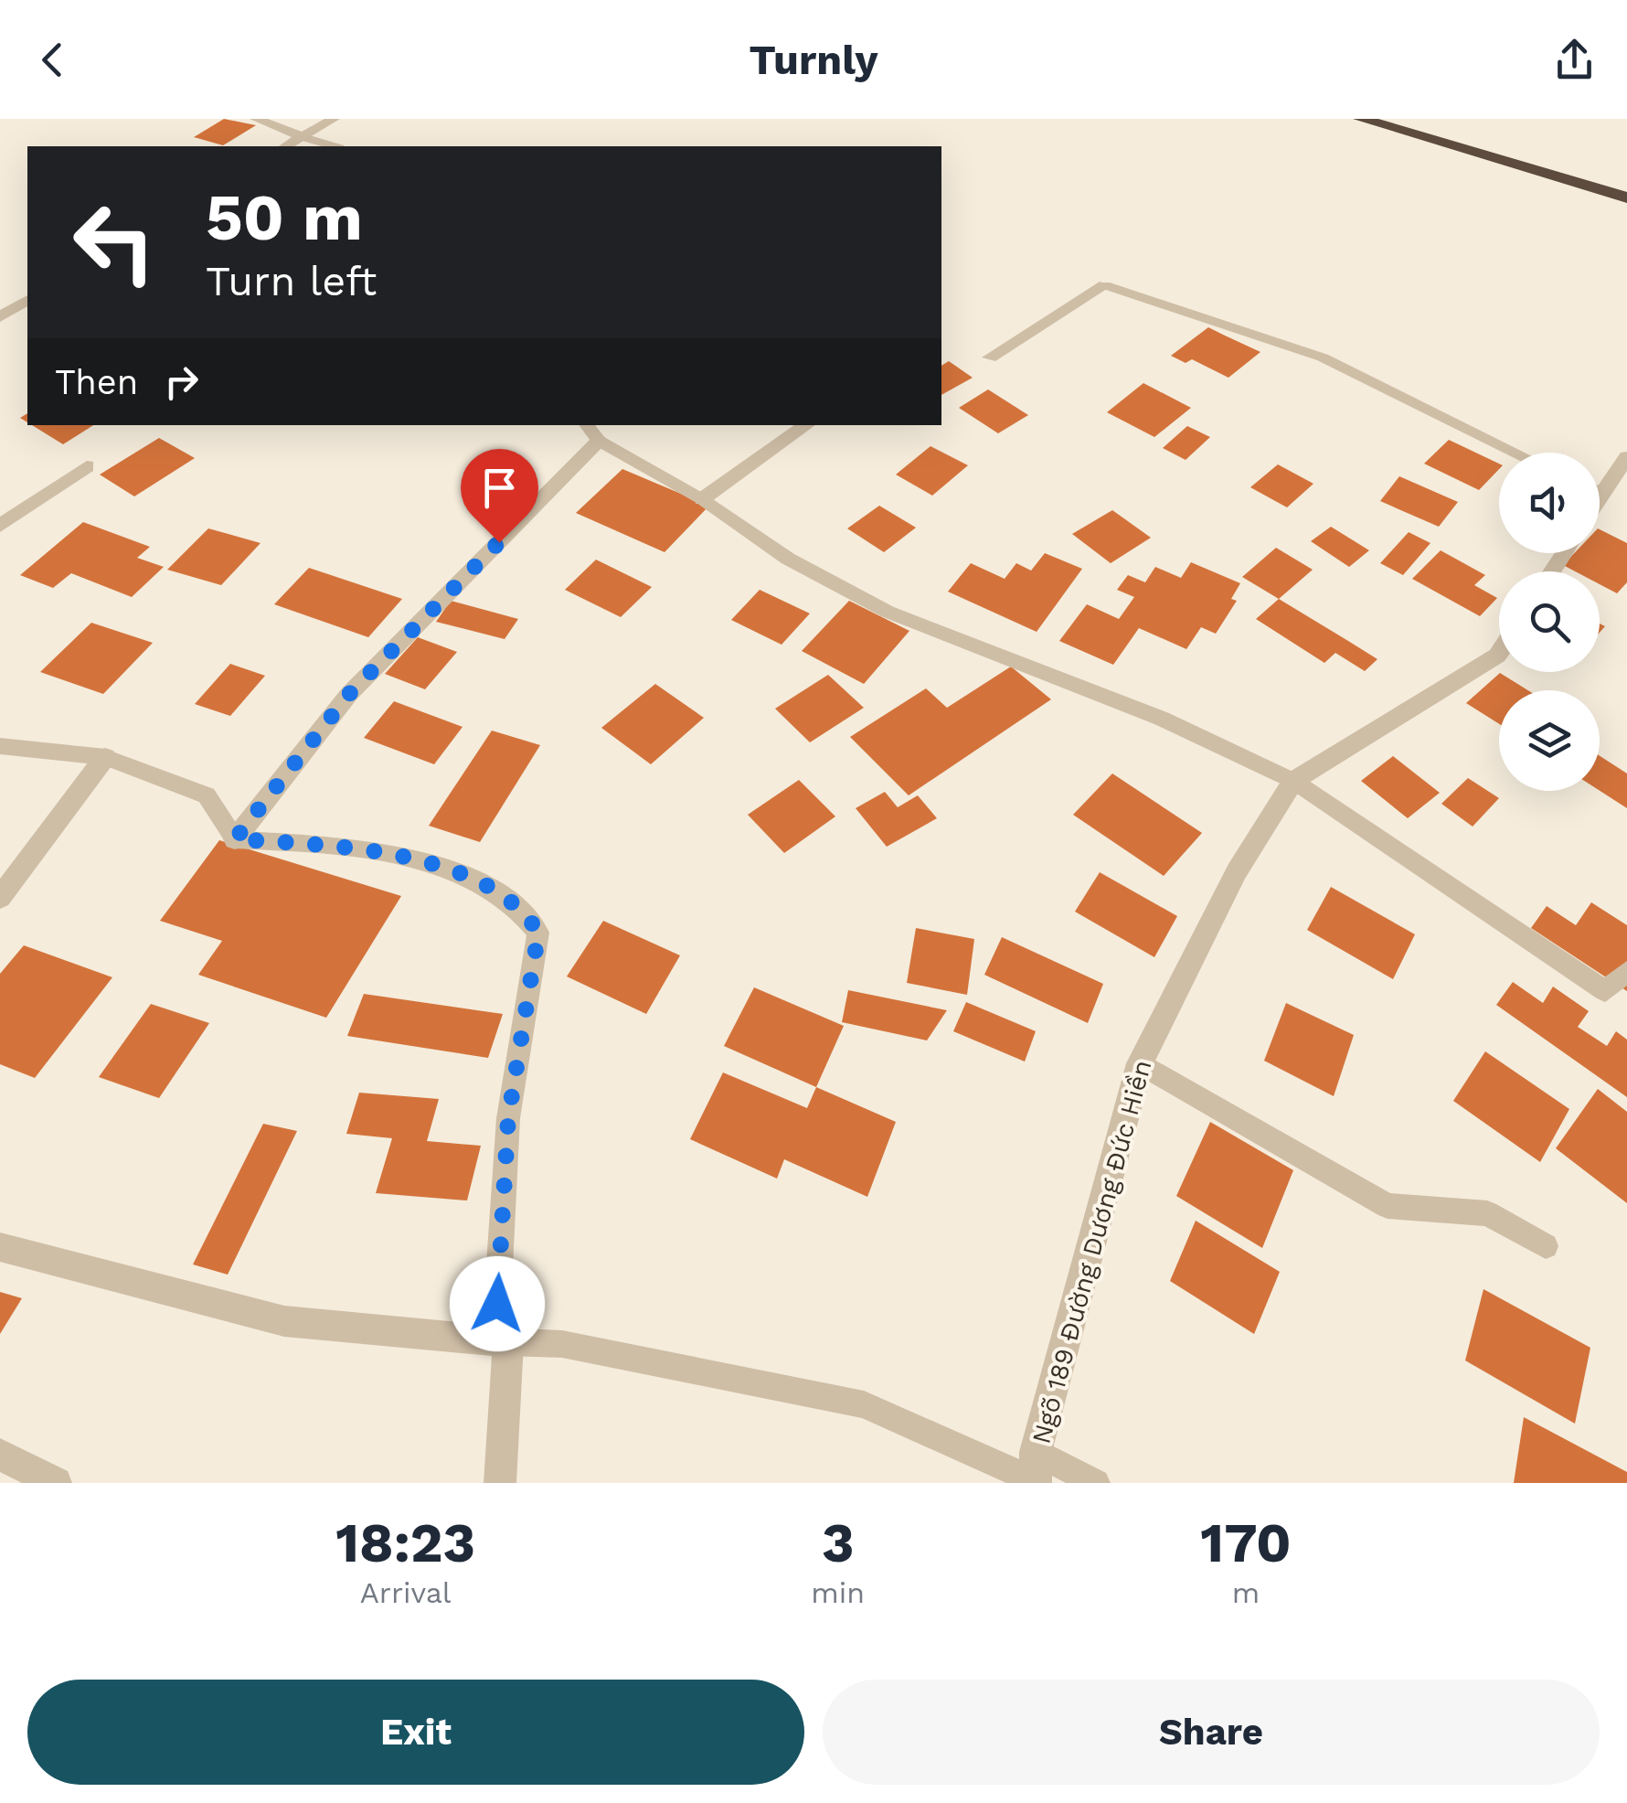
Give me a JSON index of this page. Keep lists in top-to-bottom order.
{
  "streets": {
    "street": ["Ngõ 189 Đường Dương Đức Hiền"]
  },
  "page": {
    "header": "Turnly",
    "turn": ["50 m", "Turn left"],
    "then": "Then",
    "eta": [
      "18:23",
      "Arrival",
      "3",
      "min",
      "170",
      "m"
    ],
    "buttons": ["Exit", "Share"]
  }
}
